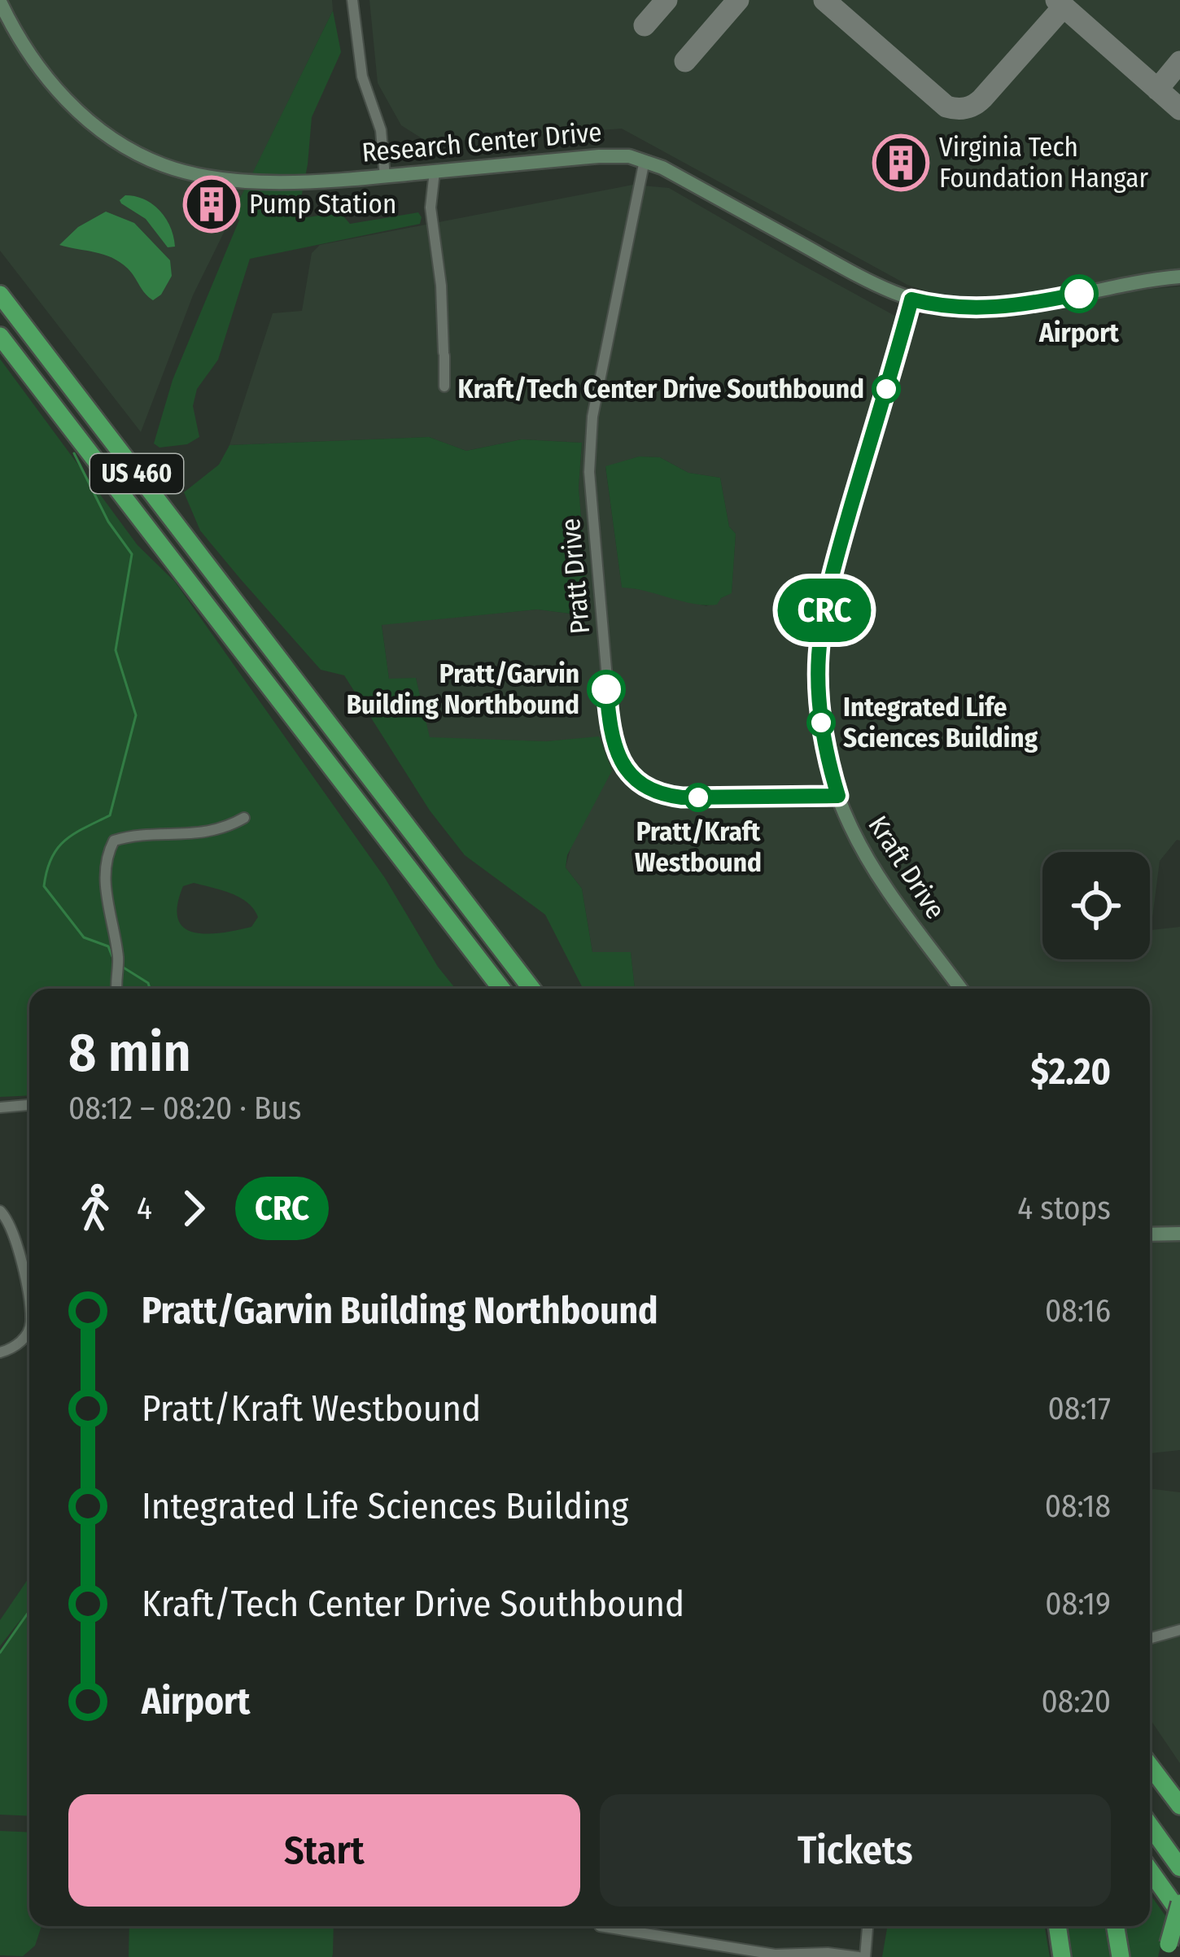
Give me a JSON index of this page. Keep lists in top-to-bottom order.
{
  "streets": {
    "highway": ["US 460"],
    "main road": ["Research Center Drive", "Kraft Drive"],
    "street": ["Pratt Drive"]
  },
  "crossings": [
    ["Research Center Drive", "Pratt Drive"],
    ["Research Center Drive", "Kraft Drive"],
    ["Pratt Drive", "Kraft Drive"]
  ],
  "places": {
    "building": ["Virginia Tech Foundation Hangar", "Pump Station"],
    "other": [
      "Airport",
      "Kraft/Tech Center Drive Southbound",
      "Pratt/Garvin Building Northbound",
      "Integrated Life Sciences Building",
      "Pratt/Kraft Westbound"
    ]
  },
  "lines": ["bus line CRC"],
  "page": {
    "on_map": "CRC",
    "heading": ["8 min", "08:12 – 08:20 · Bus", "$2.20"],
    "legs": ["4", "CRC", "4 stops"],
    "list": [
      {
        "name": "Pratt/Garvin Building Northbound",
        "value": "08:16"
      },
      {
        "name": "Pratt/Kraft Westbound",
        "value": "08:17"
      },
      {
        "name": "Integrated Life Sciences Building",
        "value": "08:18"
      },
      {
        "name": "Kraft/Tech Center Drive Southbound",
        "value": "08:19"
      },
      {
        "name": "Airport",
        "value": "08:20"
      }
    ],
    "buttons": ["Start", "Tickets"]
  }
}
